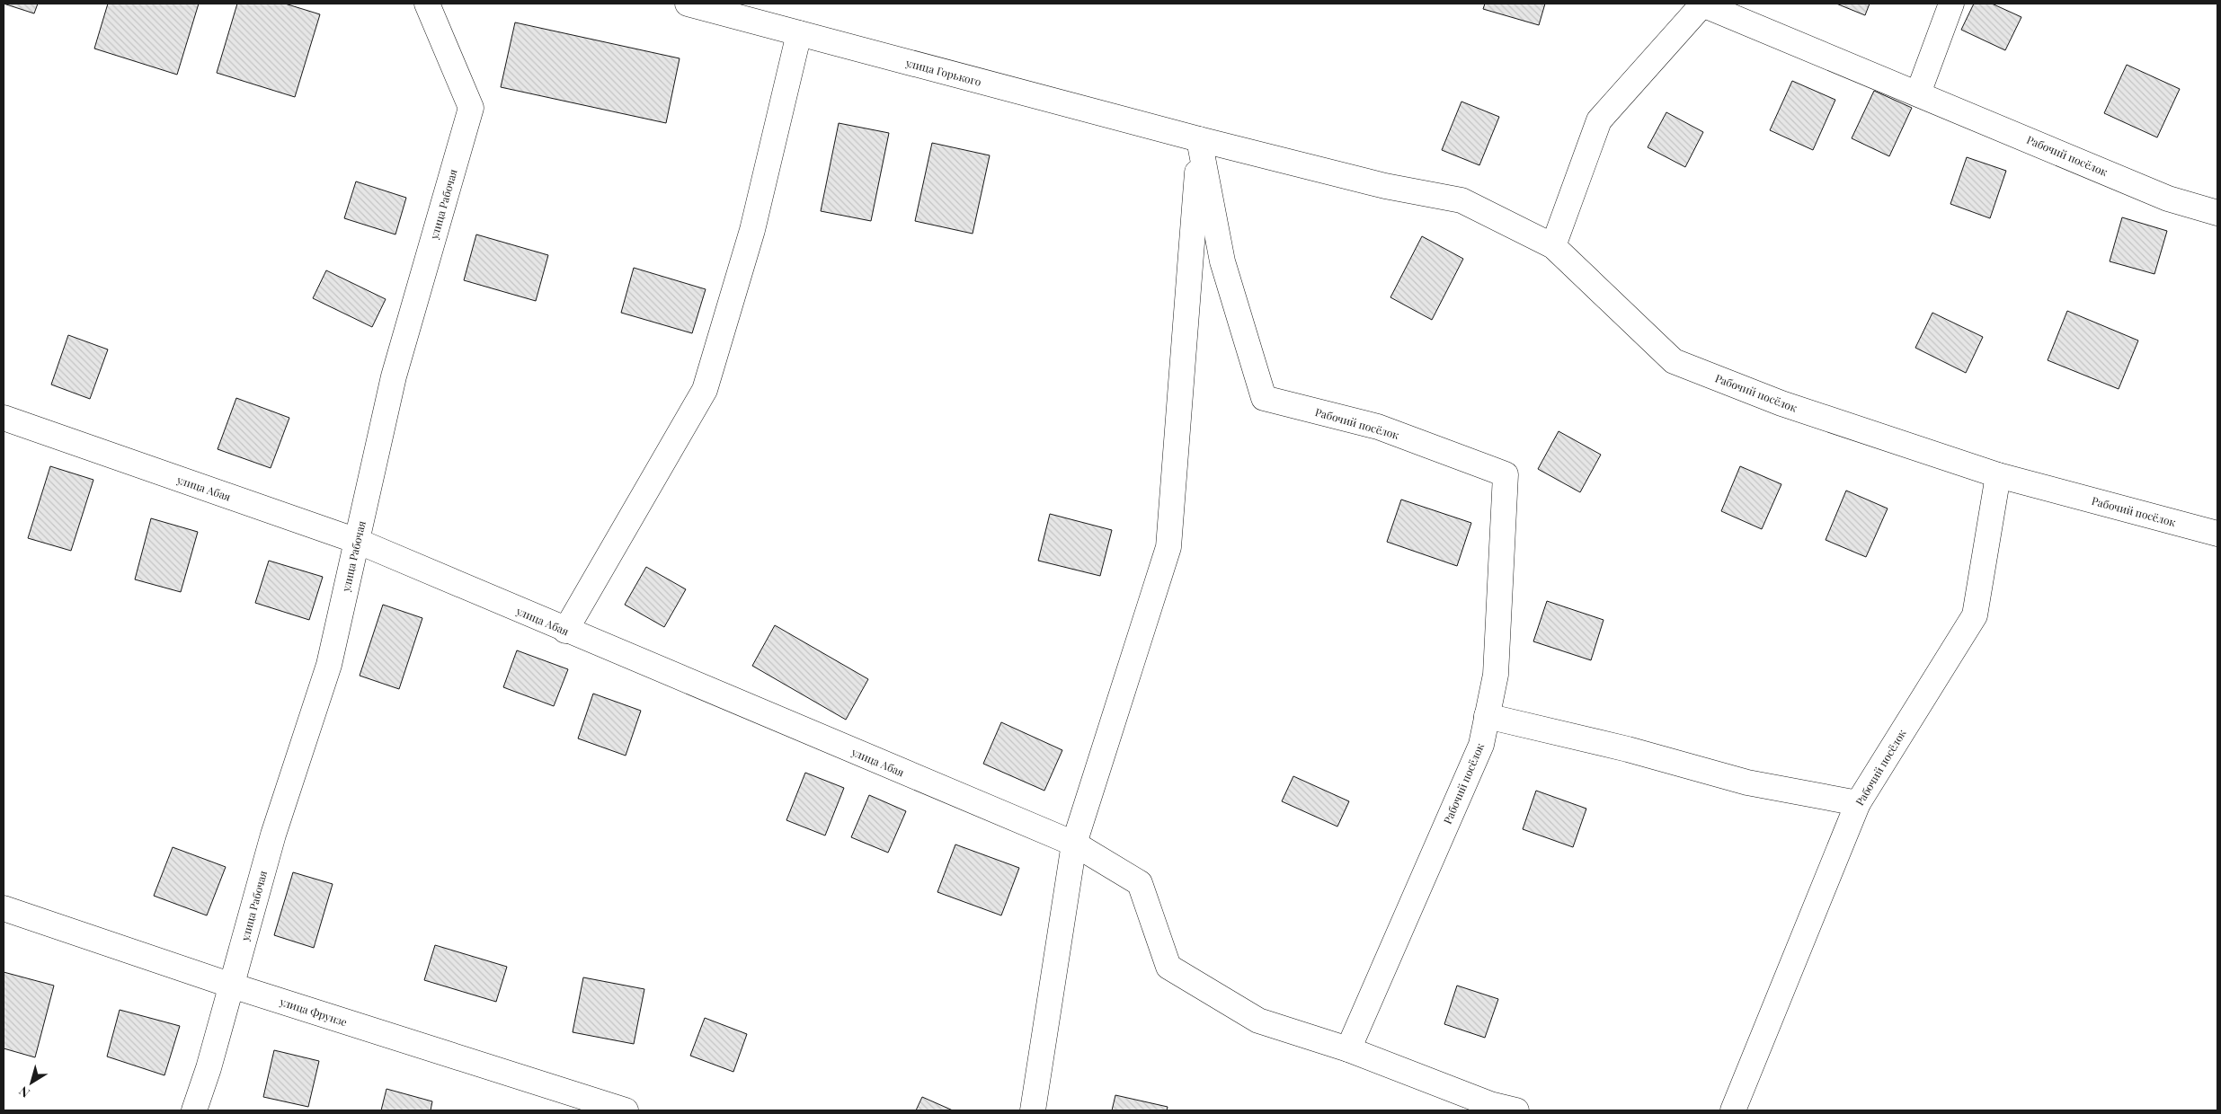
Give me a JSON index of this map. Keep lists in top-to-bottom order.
{
  "streets": {
    "street": [
      "улица Горького",
      "Рабочий посёлок",
      "улица Рабочая",
      "улица Абая",
      "улица Фрунзе"
    ]
  },
  "crossings": [
    ["улица Горького", "Рабочий посёлок"],
    ["улица Рабочая", "улица Абая"],
    ["улица Рабочая", "улица Фрунзе"]
  ],
  "north": "bottom left"
}
